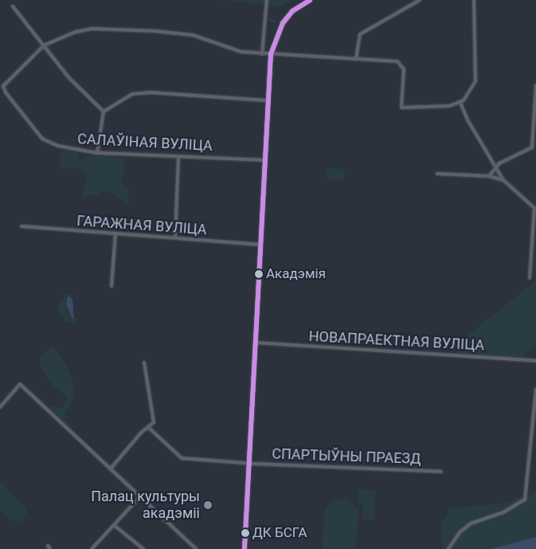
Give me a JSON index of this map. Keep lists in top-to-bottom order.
{
  "streets": {
    "street": [
      "САЛАЎІНАЯ ВУЛІЦА",
      "ГАРАЖНАЯ ВУЛІЦА",
      "НОВАПРАЕКТНАЯ ВУЛІЦА",
      "СПАРТЫЎНЫ ПРАЕЗД"
    ]
  },
  "places": ["Акадэмія", "Палац культуры акадэміі", "ДК БСГА"]
}
